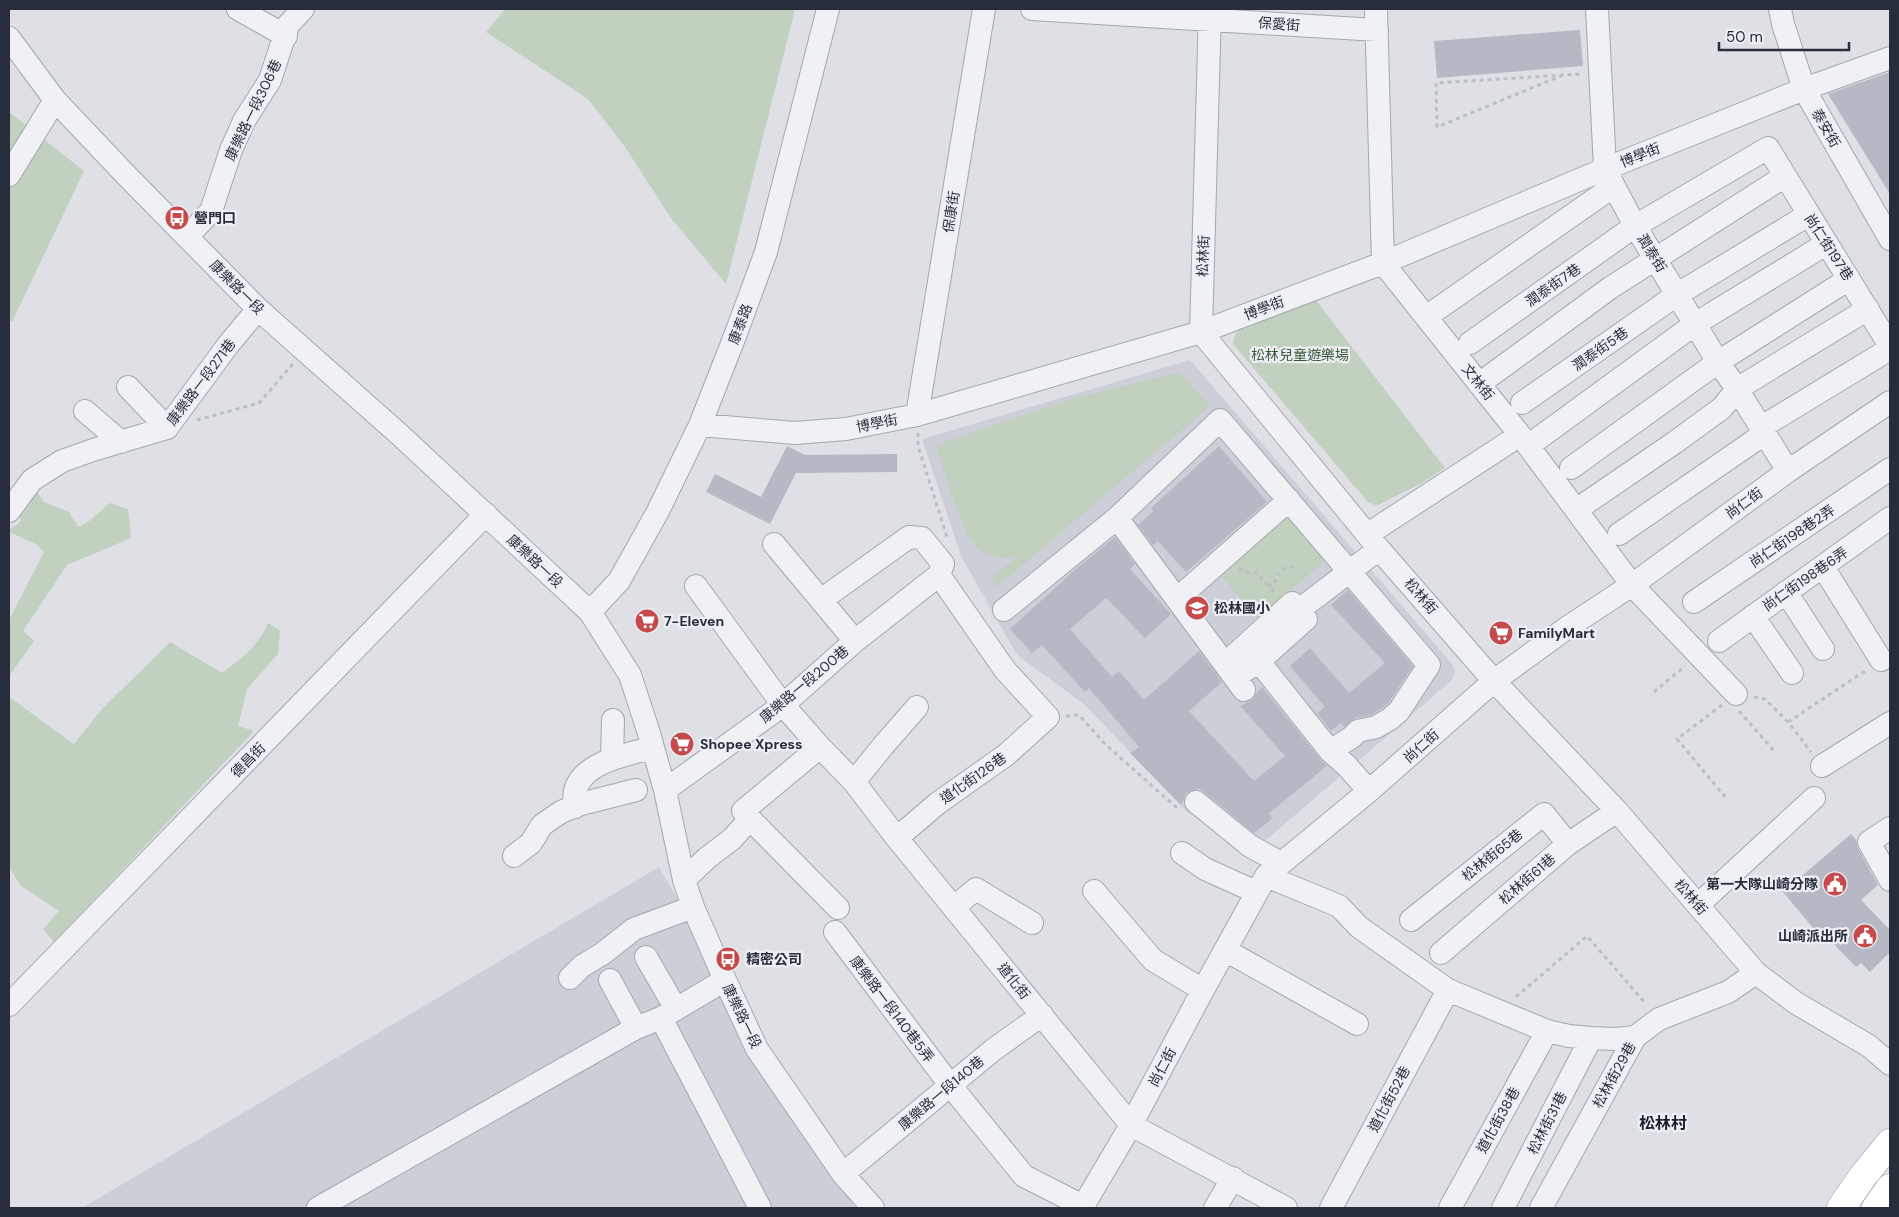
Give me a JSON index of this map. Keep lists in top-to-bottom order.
{
  "streets": {
    "street": [
      "保愛街",
      "康樂路一段306巷",
      "泰安街",
      "博學街",
      "保康街",
      "尚仁街197巷",
      "潤泰街",
      "松林街",
      "潤泰街7巷",
      "康樂路一段",
      "康泰路",
      "潤泰街5巷",
      "康樂路一段271巷",
      "文林街",
      "尚仁街",
      "尚仁街198巷2弄",
      "尚仁街198巷6弄",
      "康樂路一段200巷",
      "德昌街",
      "道化街126巷",
      "松林街65巷",
      "松林街61巷",
      "道化街",
      "康樂路一段140巷5弄",
      "松林街29巷",
      "康樂路一段140巷",
      "道化街52巷",
      "道化街38巷",
      "松林街31巷"
    ]
  },
  "crossings": [
    ["保愛街", "松林街"],
    ["康樂路一段306巷", "康樂路一段"],
    ["泰安街", "博學街"],
    ["博學街", "保康街"],
    ["博學街", "潤泰街"],
    ["博學街", "松林街"],
    ["博學街", "康泰路"],
    ["博學街", "文林街"],
    ["尚仁街197巷", "潤泰街7巷"],
    ["尚仁街197巷", "潤泰街5巷"],
    ["潤泰街", "潤泰街7巷"],
    ["潤泰街", "潤泰街5巷"],
    ["潤泰街", "尚仁街"],
    ["松林街", "尚仁街"],
    ["松林街", "松林街61巷"],
    ["松林街", "松林街29巷"],
    ["康樂路一段", "康泰路"],
    ["康樂路一段", "康樂路一段271巷"],
    ["康樂路一段", "康樂路一段200巷"],
    ["康樂路一段", "德昌街"],
    ["康樂路一段", "康樂路一段140巷"],
    ["文林街", "尚仁街"],
    ["尚仁街", "道化街"],
    ["尚仁街", "康樂路一段140巷5弄"],
    ["康樂路一段200巷", "道化街"],
    ["道化街126巷", "道化街"],
    ["松林街65巷", "松林街61巷"],
    ["道化街", "康樂路一段140巷"],
    ["康樂路一段140巷5弄", "康樂路一段140巷"]
  ],
  "districts": ["松林村"],
  "parks": ["松林兒童遊樂場"],
  "places": {
    "bus stop": ["營門口", "精密公司"],
    "school or university": ["松林國小"],
    "supermarket": ["7-Eleven", "FamilyMart", "Shopee Xpress"],
    "public building": ["第一大隊山崎分隊", "山崎派出所"]
  },
  "scale_bar": "50 m"
}
